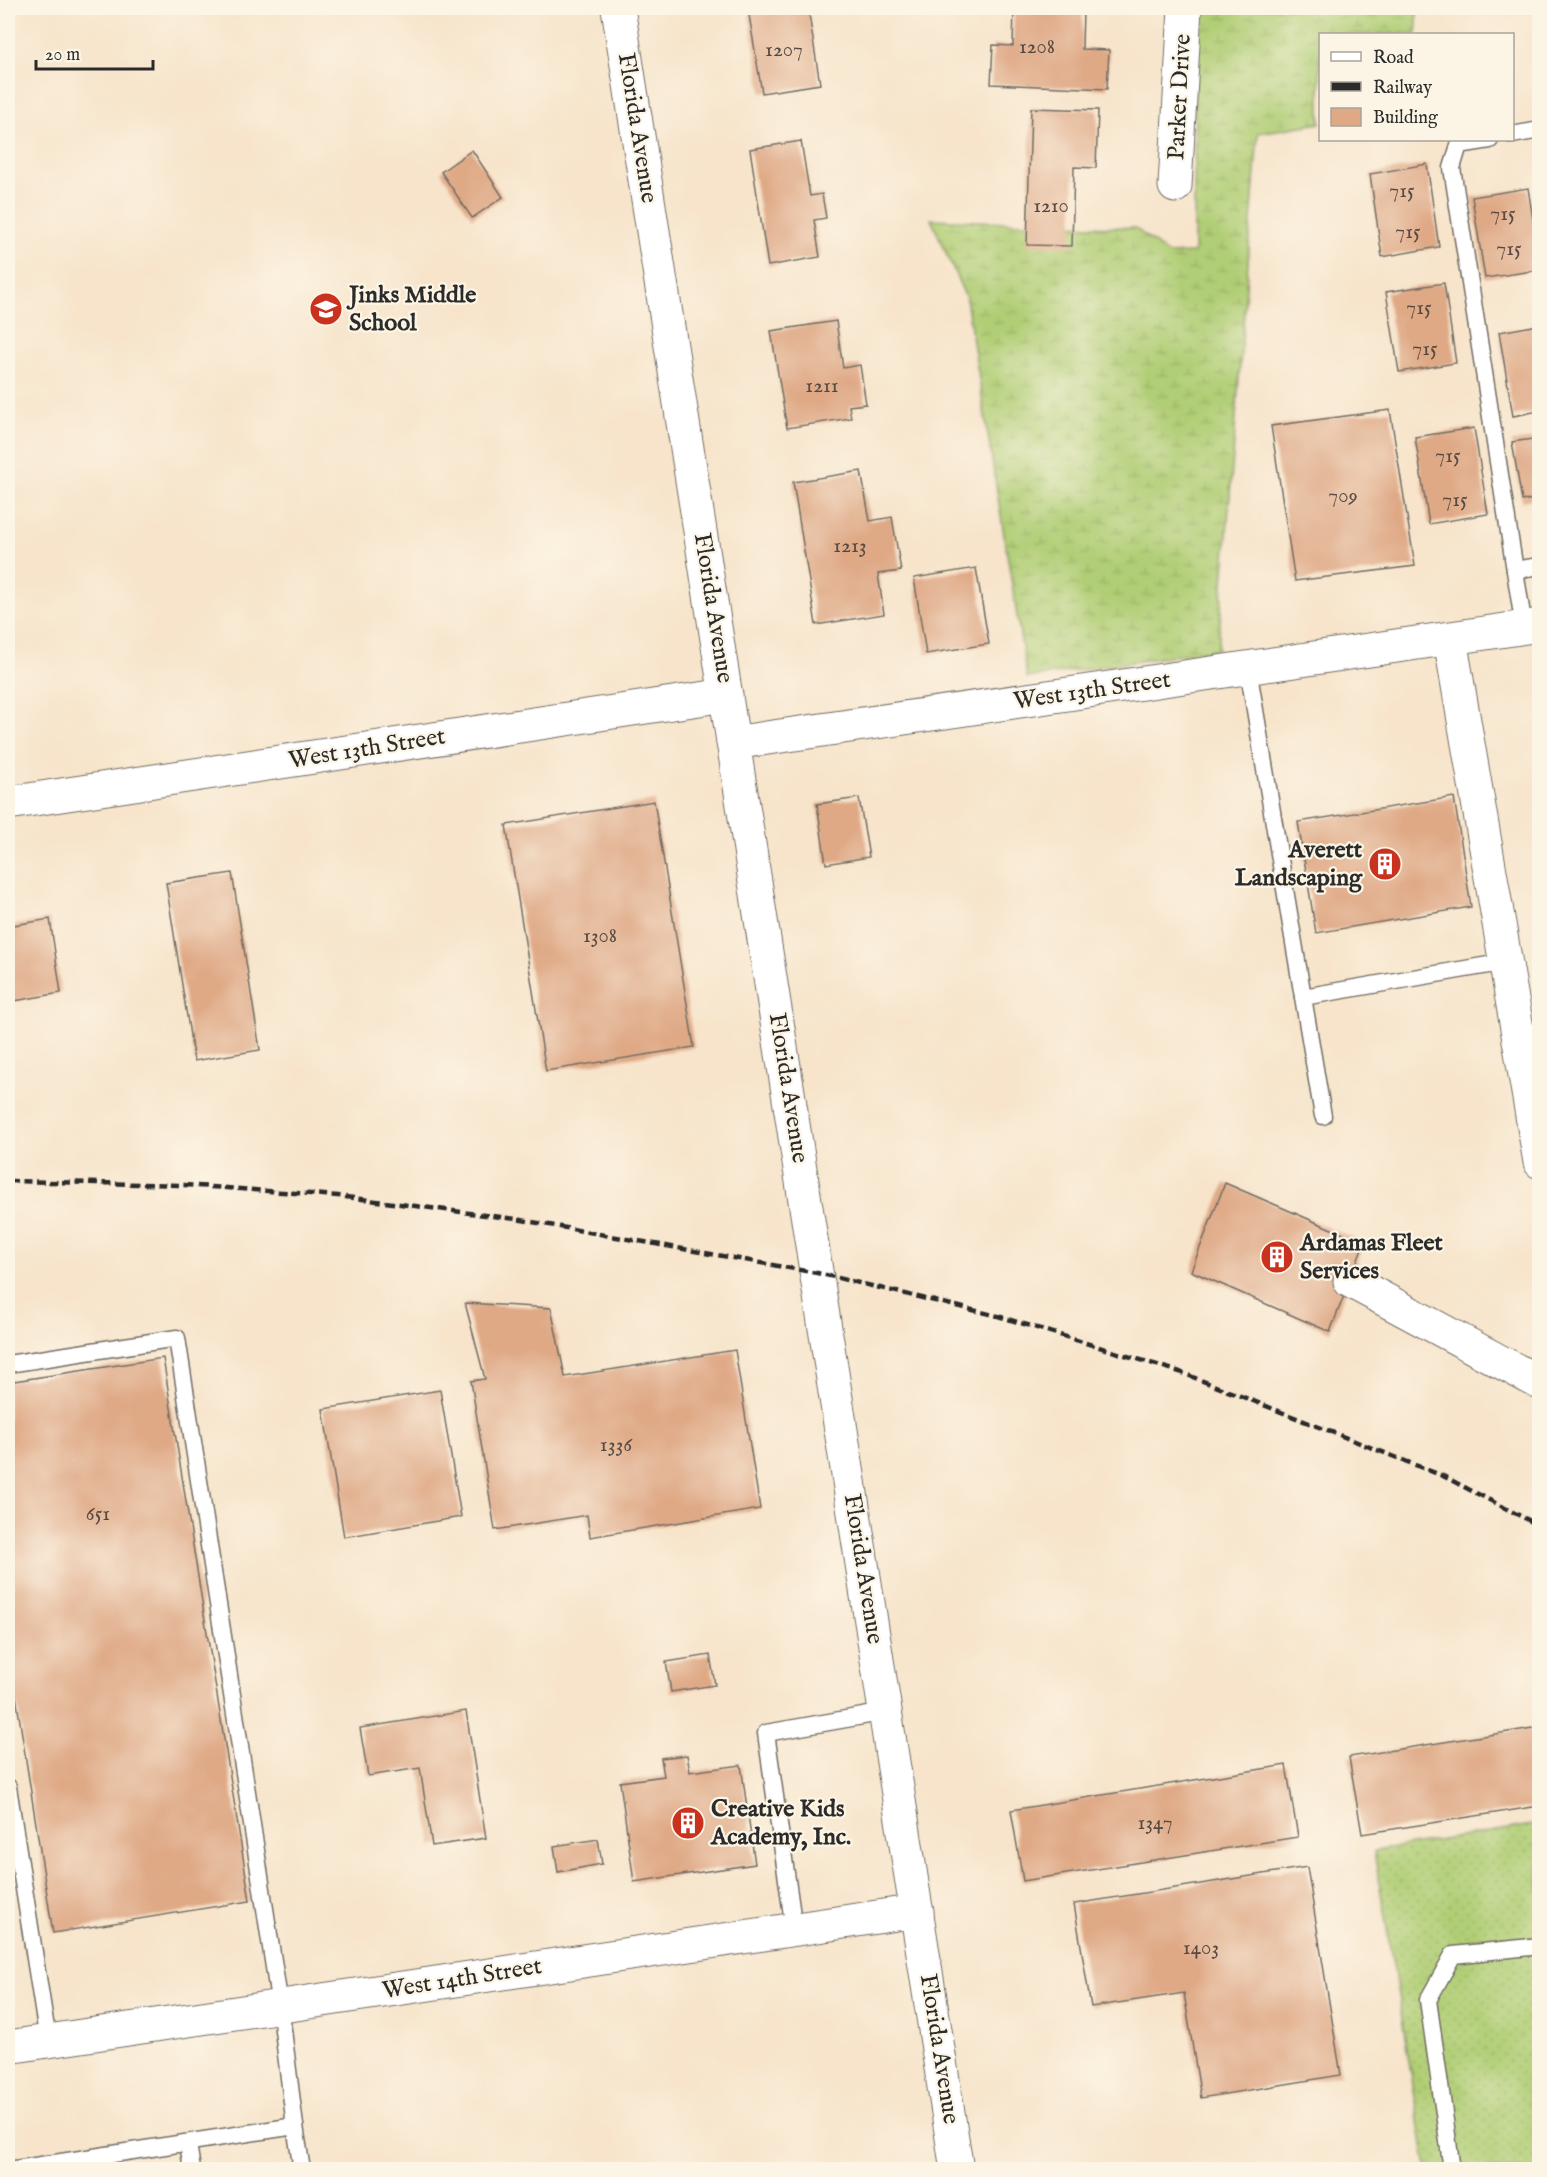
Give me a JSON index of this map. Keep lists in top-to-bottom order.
{
  "streets": {
    "street": [
      "Parker Drive",
      "Florida Avenue",
      "West 13th Street",
      "West 14th Street"
    ]
  },
  "crossings": [
    ["Florida Avenue", "West 13th Street"],
    ["Florida Avenue", "West 14th Street"]
  ],
  "places": {
    "school or university": ["Jinks Middle School"],
    "building": ["Averett Landscaping", "Ardamas Fleet Services", "Creative Kids Academy, Inc."]
  },
  "house_numbers": [
    "1208",
    "1207",
    "715",
    "1210",
    "715",
    "715",
    "715",
    "715",
    "715",
    "1211",
    "715",
    "709",
    "715",
    "1213",
    "1308",
    "1336",
    "651",
    "1347",
    "1403"
  ],
  "legend": ["Road", "Railway", "Building"],
  "scale_bar": "20 m"
}
